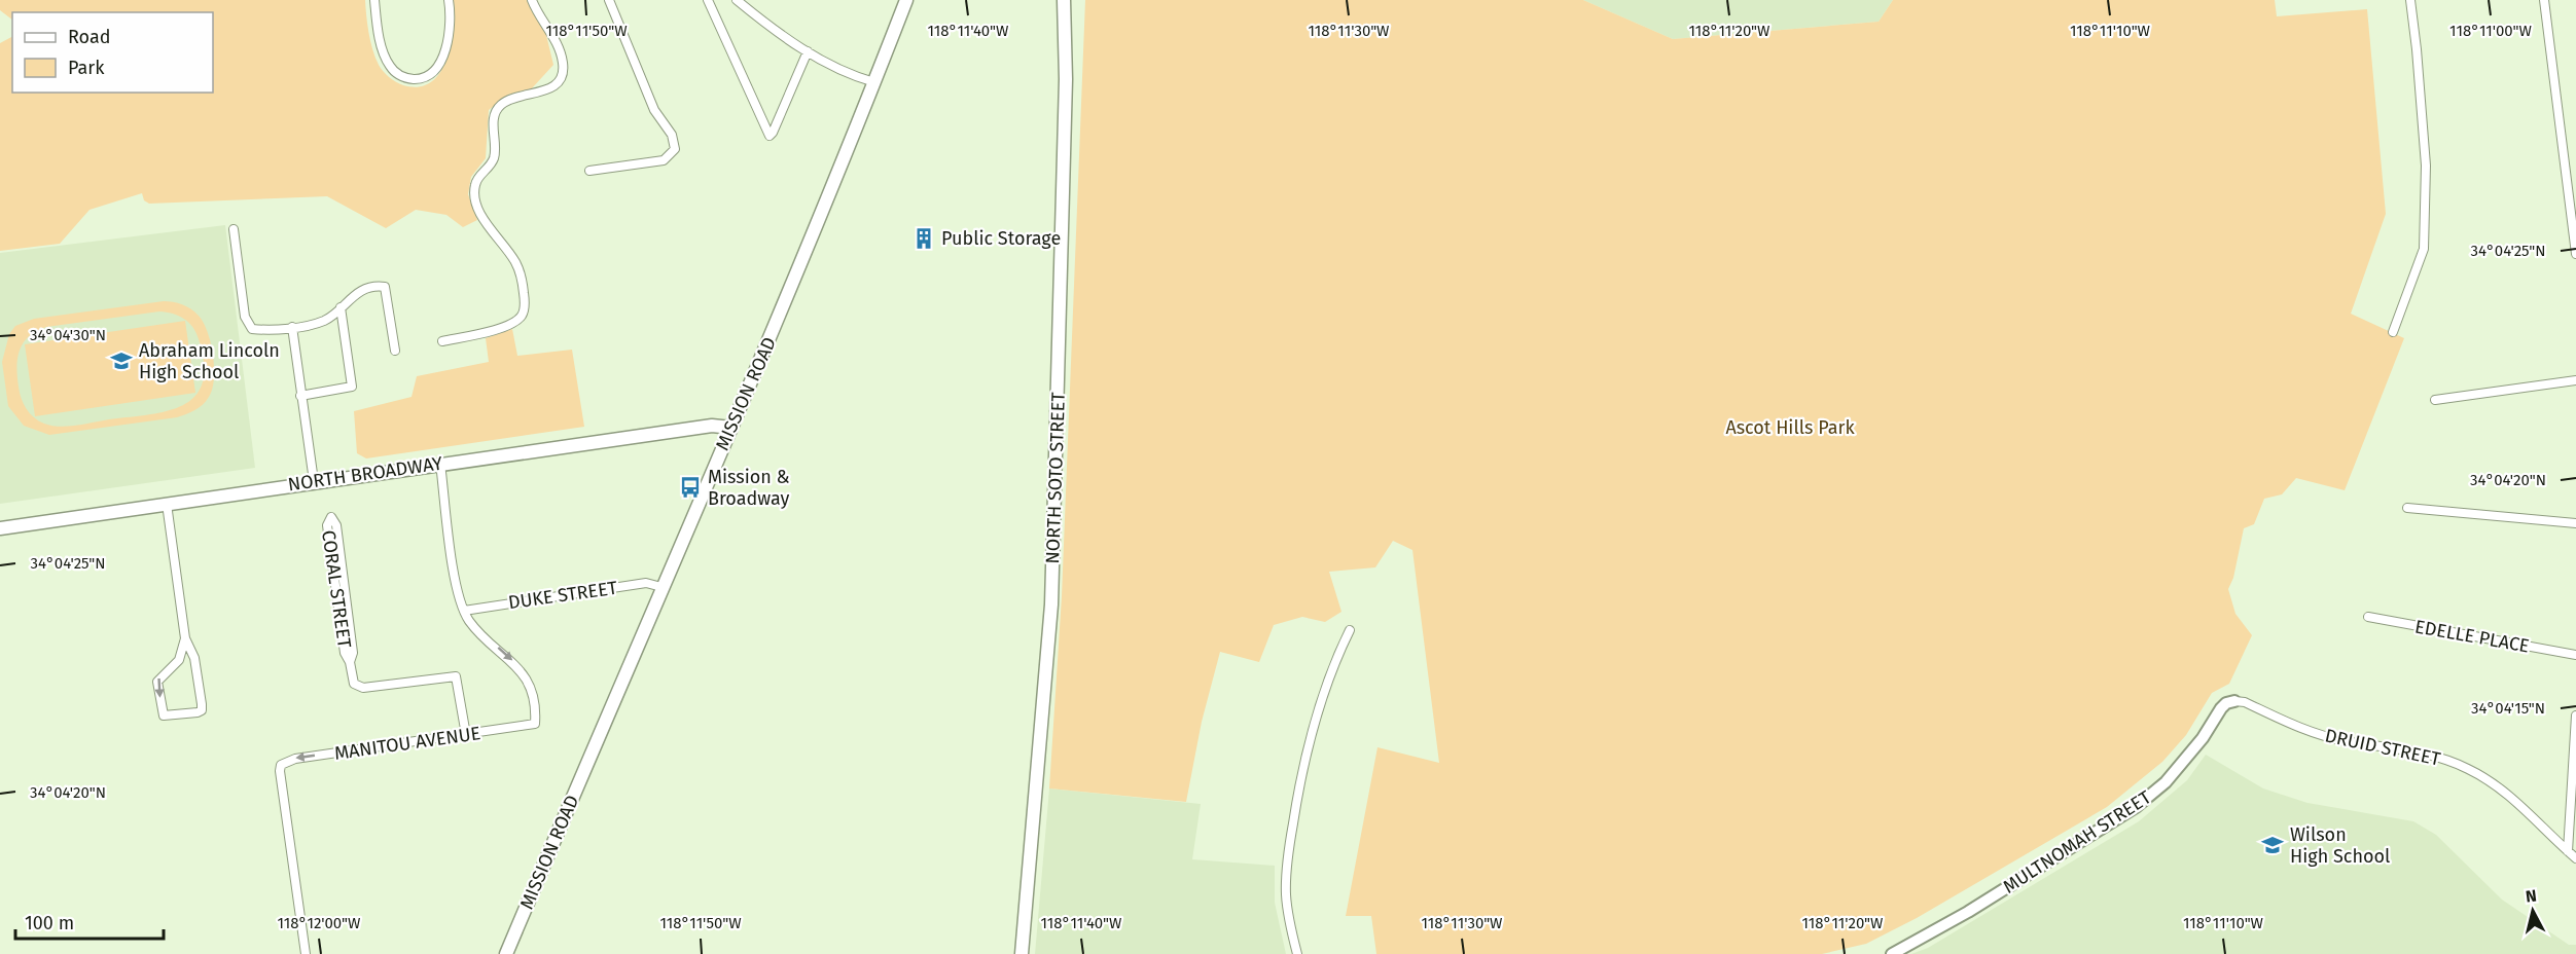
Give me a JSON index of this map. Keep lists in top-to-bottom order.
{
  "streets": {
    "main road": ["MISSION ROAD", "NORTH BROADWAY", "NORTH SOTO STREET"],
    "street": [
      "CORAL STREET",
      "DUKE STREET",
      "EDELLE PLACE",
      "MANITOU AVENUE",
      "DRUID STREET",
      "MULTNOMAH STREET"
    ]
  },
  "crossings": [
    ["MISSION ROAD", "NORTH BROADWAY"],
    ["MISSION ROAD", "DUKE STREET"],
    ["CORAL STREET", "MANITOU AVENUE"],
    ["DUKE STREET", "MANITOU AVENUE"],
    ["DRUID STREET", "MULTNOMAH STREET"]
  ],
  "parks": ["Ascot Hills Park"],
  "places": {
    "building": ["Public Storage"],
    "school or university": ["Abraham Lincoln High School", "Wilson High School"],
    "bus stop": ["Mission & Broadway"]
  },
  "legend": ["Road", "Park"],
  "scale_bar": "100 m",
  "north": "top",
  "coordinates": [
    "118°11'50\"W",
    "118°11'40\"W",
    "118°11'30\"W",
    "118°11'20\"W",
    "118°11'10\"W",
    "118°11'00\"W",
    "34°04'25\"N",
    "34°04'30\"N",
    "34°04'20\"N",
    "34°04'15\"N",
    "118°12'00\"W"
  ]
}
